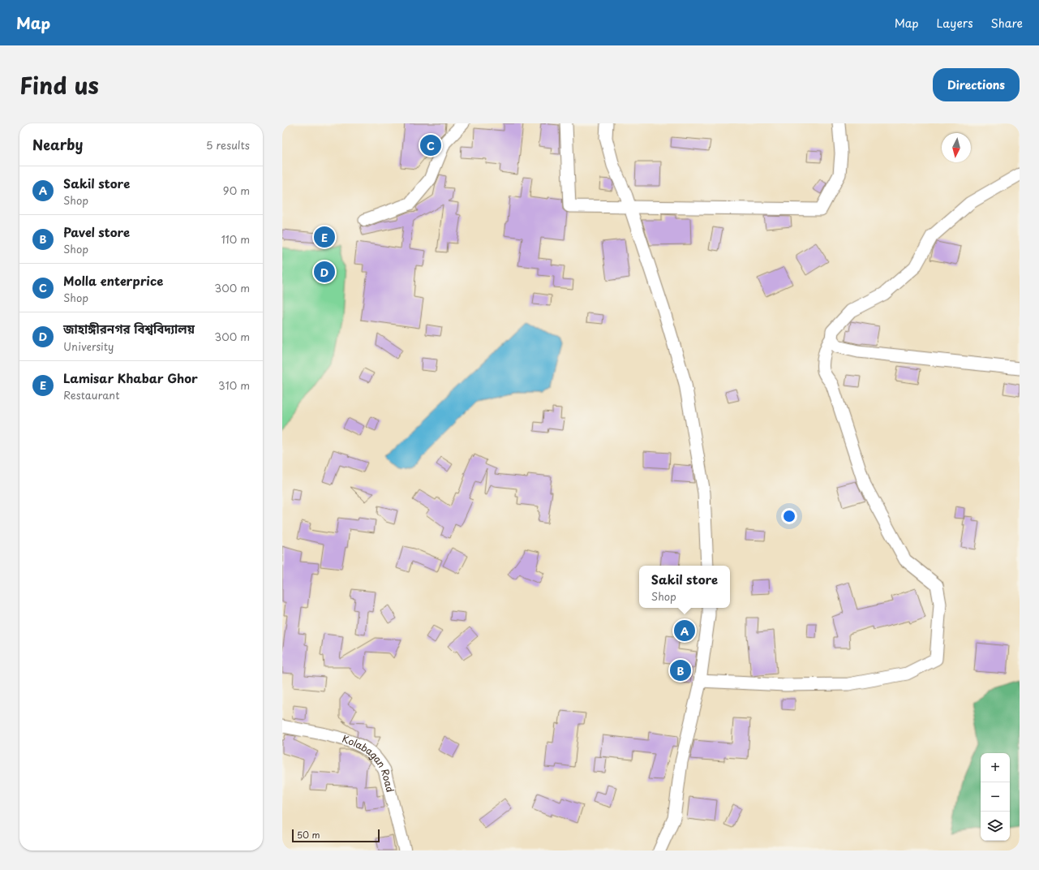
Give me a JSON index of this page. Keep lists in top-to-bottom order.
{
  "streets": {
    "street": ["Kolabagan Road"]
  },
  "scale_bar": "50 m",
  "north": "bottom",
  "page": {
    "header": "Map",
    "nav": ["Map", "Layers", "Share"],
    "title": "Find us",
    "buttons": "Directions",
    "heading": ["Nearby", "5 results"],
    "pins": [
      "C",
      "E",
      "D",
      "A",
      "B"
    ],
    "list": [
      {
        "mark": "A",
        "name": "Sakil store",
        "note": "Shop",
        "value": "90 m"
      },
      {
        "mark": "B",
        "name": "Pavel store",
        "note": "Shop",
        "value": "110 m"
      },
      {
        "mark": "C",
        "name": "Molla enterprice",
        "note": "Shop",
        "value": "300 m"
      },
      {
        "mark": "D",
        "name": "জাহাঙ্গীরনগর বিশ্ববিদ্যালয়",
        "note": "University",
        "value": "300 m"
      },
      {
        "mark": "E",
        "name": "Lamisar Khabar Ghor",
        "note": "Restaurant",
        "value": "310 m"
      }
    ],
    "popup": ["Sakil store", "Shop"],
    "map_buttons": ["+", "−"],
    "scale": "50 m"
  }
}
